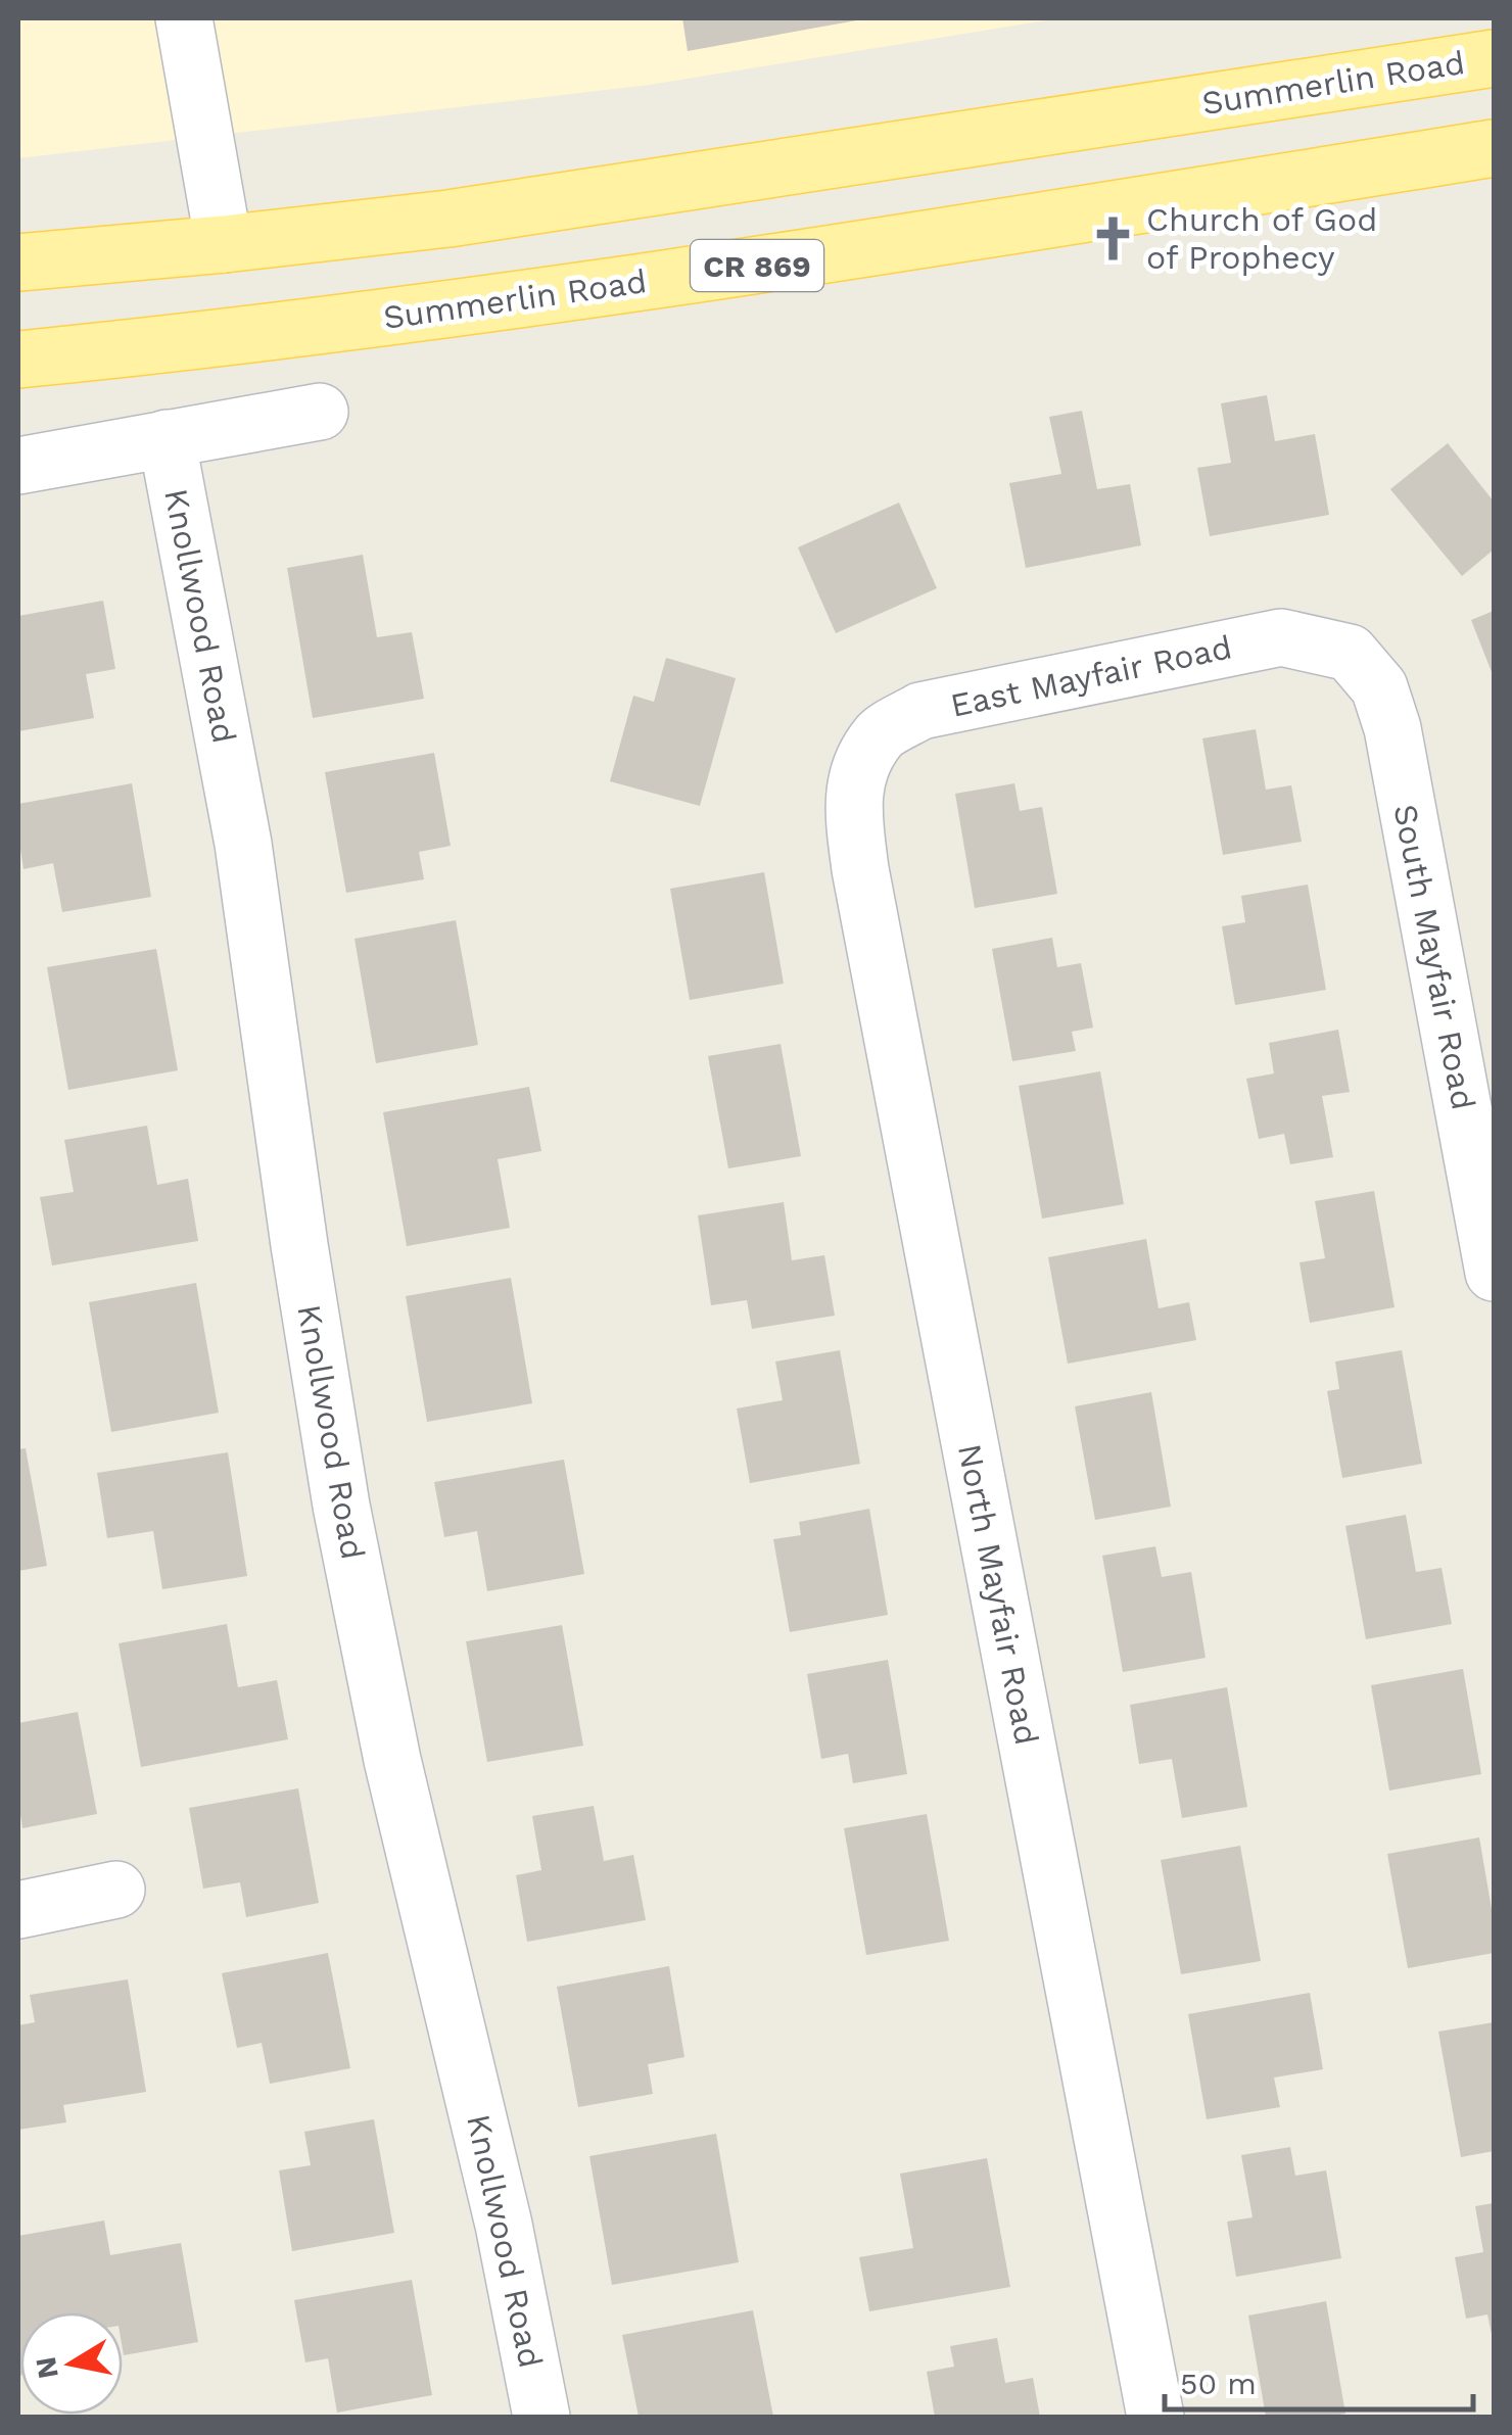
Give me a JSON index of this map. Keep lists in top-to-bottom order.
{
  "streets": {
    "main road": ["Summerlin Road", "CR 869"],
    "street": [
      "Knollwood Road",
      "East Mayfair Road",
      "South Mayfair Road",
      "North Mayfair Road"
    ]
  },
  "crossings": [
    ["East Mayfair Road", "South Mayfair Road"],
    ["East Mayfair Road", "North Mayfair Road"]
  ],
  "places": {
    "church": ["Church of God of Prophecy"]
  },
  "scale_bar": "50 m",
  "north": "left"
}
